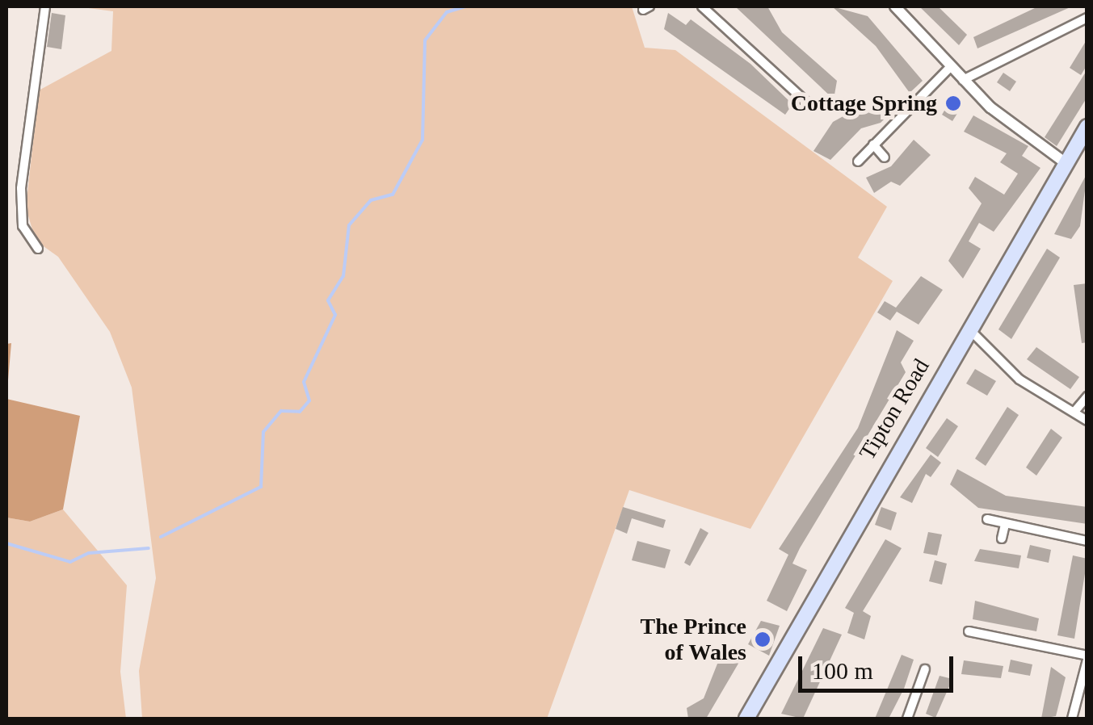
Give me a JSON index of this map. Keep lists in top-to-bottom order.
{
  "streets": {
    "main road": ["Tipton Road"]
  },
  "places": ["Cottage Spring", "The Prince of Wales"],
  "scale_bar": "100 m"
}
